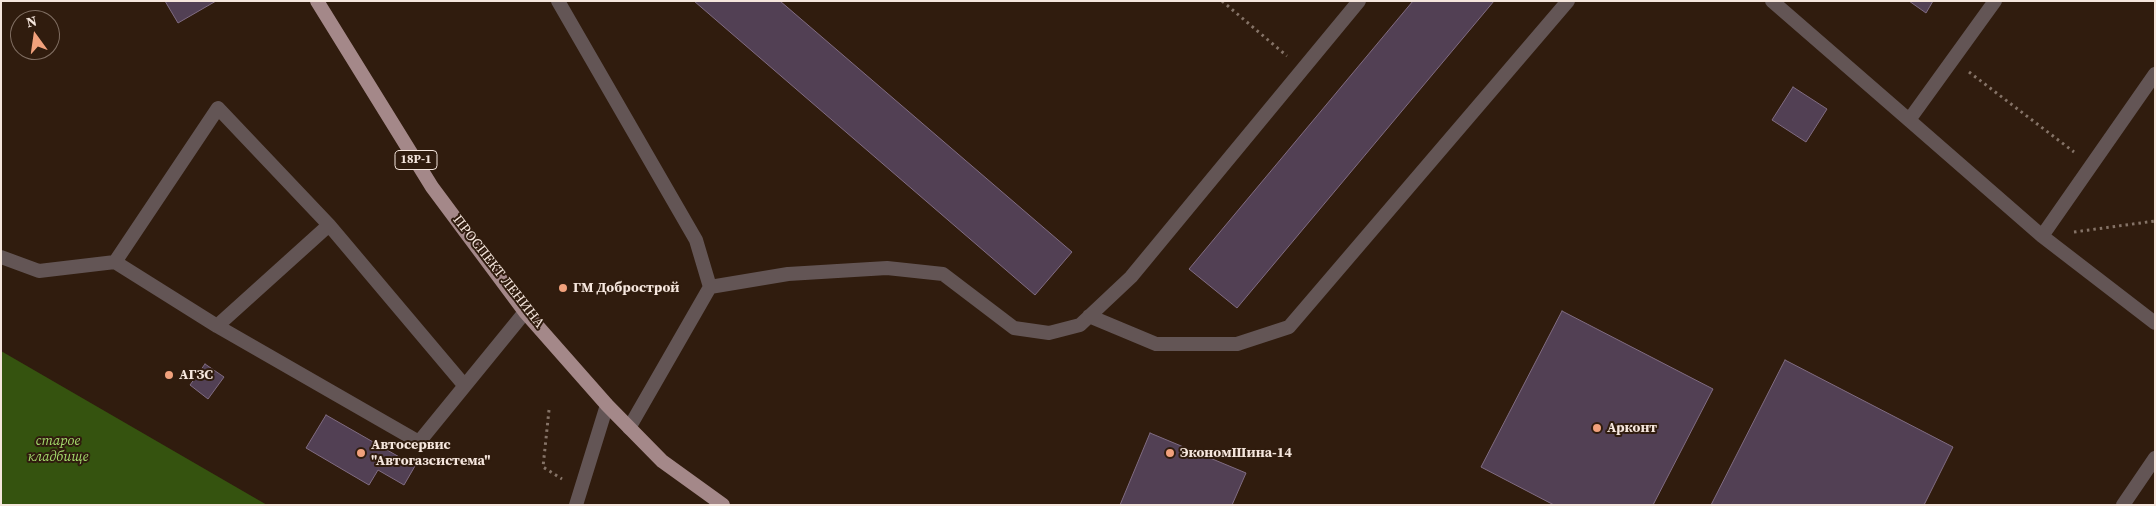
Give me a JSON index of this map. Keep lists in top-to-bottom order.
{
  "streets": {
    "main road": ["18Р-1", "ПРОСПЕКТ ЛЕНИНА"]
  },
  "parks": ["старое кладбище"],
  "places": [
    "ГМ Добрострой",
    "АГЗС",
    "Арконт",
    "Автосервис \"Автогазсистема\"",
    "ЭкономШина-14"
  ],
  "north": "top"
}
